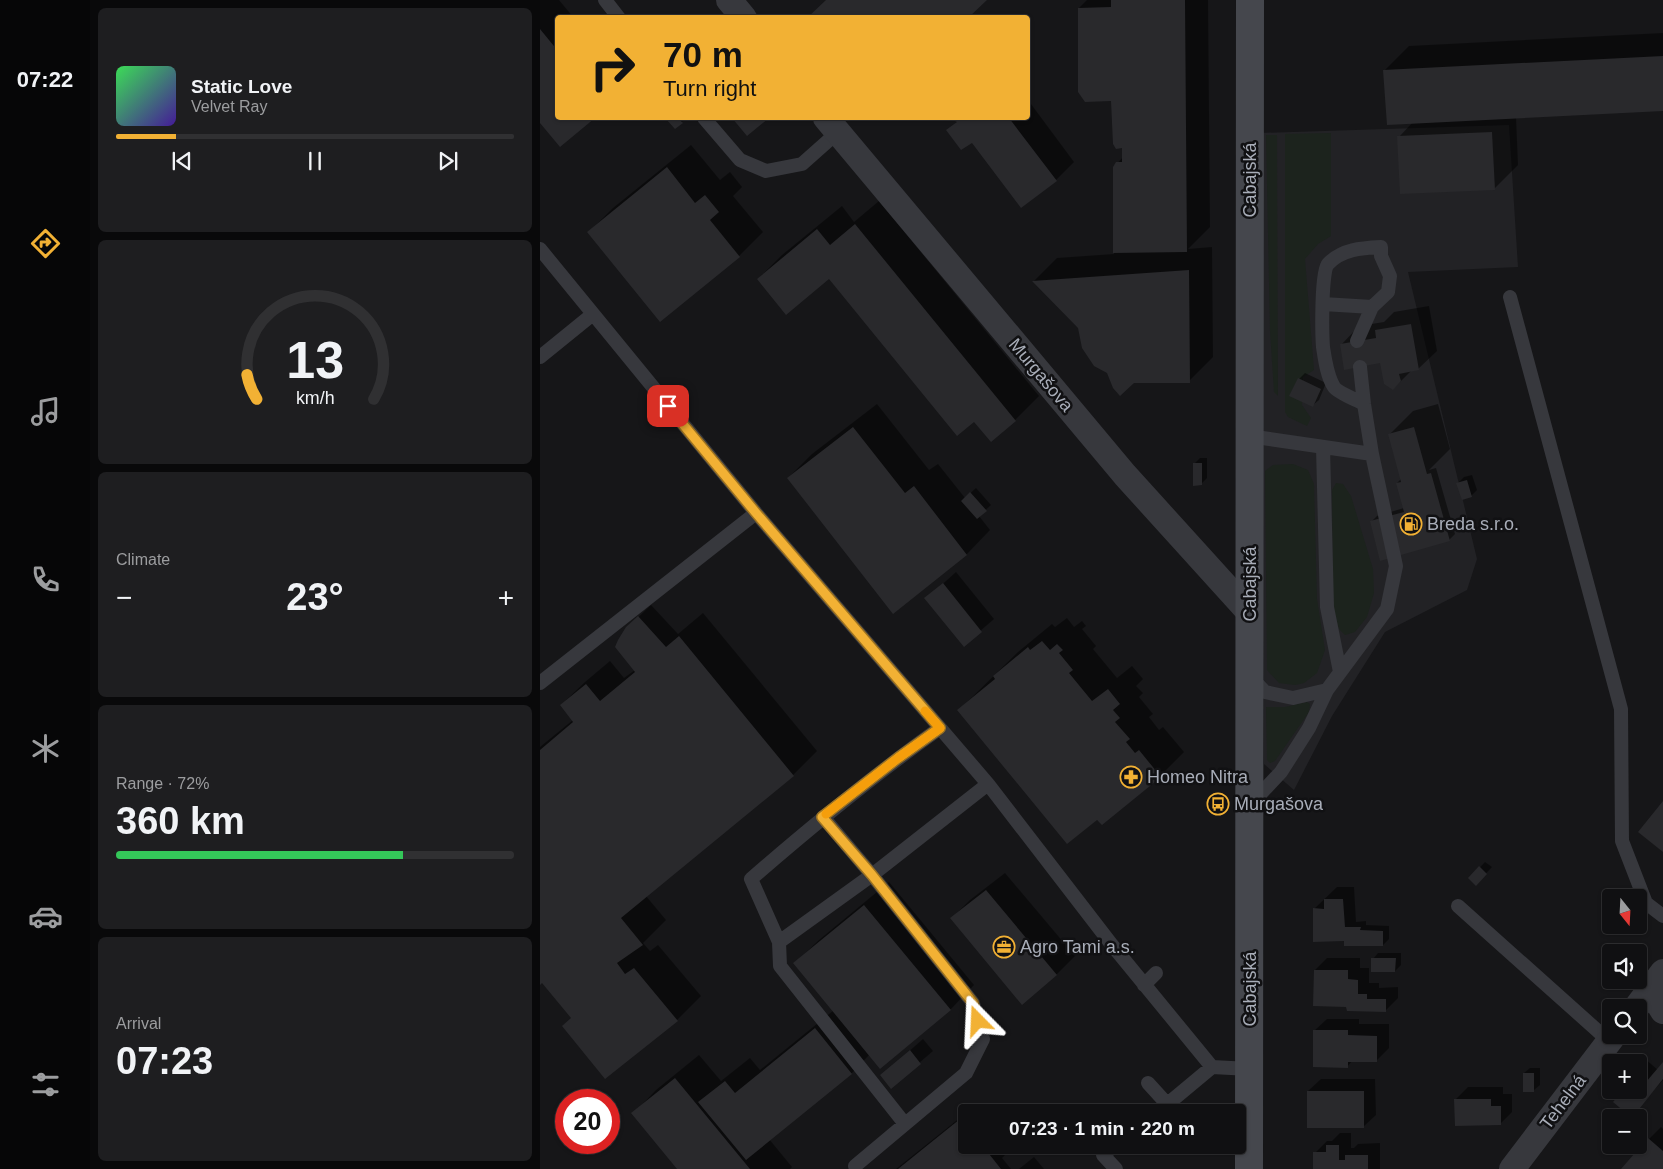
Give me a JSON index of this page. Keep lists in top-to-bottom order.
{
  "streets": {
    "main road": ["Cabajská"],
    "street": ["Murgašova", "Tehelná"]
  },
  "crossings": [
    ["Cabajská", "Murgašova"]
  ],
  "places": {
    "fuel station": ["Breda s.r.o."],
    "pharmacy": ["Homeo Nitra"],
    "bus stop": ["Murgašova"],
    "office": ["Agro Tami a.s."]
  },
  "north": "bottom",
  "page": {
    "tabs": "07:22",
    "turn": ["70 m", "Turn right"],
    "song": ["Static Love", "Velvet Ray"],
    "tile": [
      "Climate",
      ["Range · 72%", "360 km"],
      ["Arrival", "07:23"]
    ],
    "heat": ["−", "23°", "+"],
    "map_buttons": ["+", "−"],
    "limit": "20",
    "trip": "07:23 · 1 min · 220 m",
    "gauge": ["13", "km/h"]
  }
}
